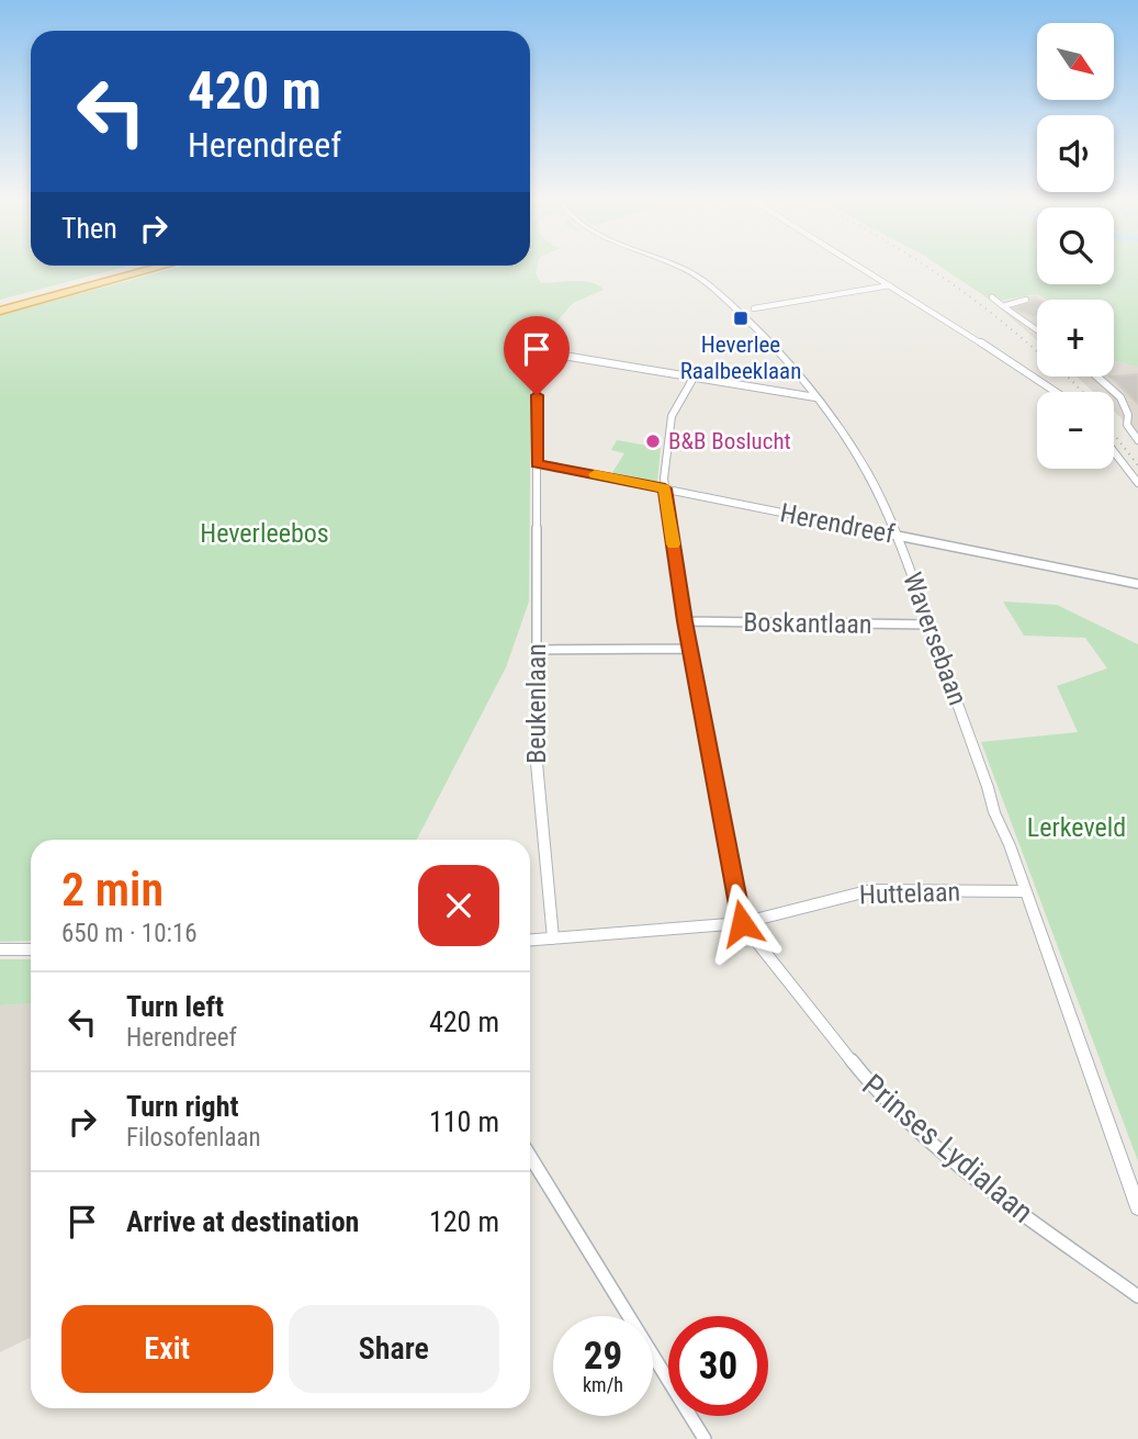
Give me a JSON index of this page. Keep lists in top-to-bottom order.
{
  "streets": {
    "street": [
      "Herendreef",
      "Boskantlaan",
      "Waversebaan",
      "Beukenlaan",
      "Huttelaan",
      "Prinses Lydialaan"
    ]
  },
  "crossings": [
    ["Herendreef", "Waversebaan"],
    ["Herendreef", "Beukenlaan"],
    ["Herendreef", "Prinses Lydialaan"],
    ["Boskantlaan", "Waversebaan"],
    ["Boskantlaan", "Prinses Lydialaan"],
    ["Waversebaan", "Huttelaan"],
    ["Beukenlaan", "Huttelaan"],
    ["Beukenlaan", "Prinses Lydialaan"],
    ["Huttelaan", "Prinses Lydialaan"]
  ],
  "parks": ["Heverleebos", "Lerkeveld"],
  "places": {
    "transit": ["Heverlee Raalbeeklaan"],
    "other": ["B&B Boslucht"]
  },
  "north": "bottom right",
  "page": {
    "map_buttons": ["+", "−"],
    "turn": ["420 m", "Herendreef"],
    "then": "Then",
    "heading": ["2 min", "650 m · 10:16"],
    "list": [
      {
        "name": "Turn left",
        "note": "Herendreef",
        "value": "420 m"
      },
      {
        "name": "Turn right",
        "note": "Filosofenlaan",
        "value": "110 m"
      },
      {
        "name": "Arrive at destination",
        "value": "120 m"
      }
    ],
    "buttons": ["Exit", "Share"],
    "speed": "29 km/h",
    "limit": "30"
  }
}
